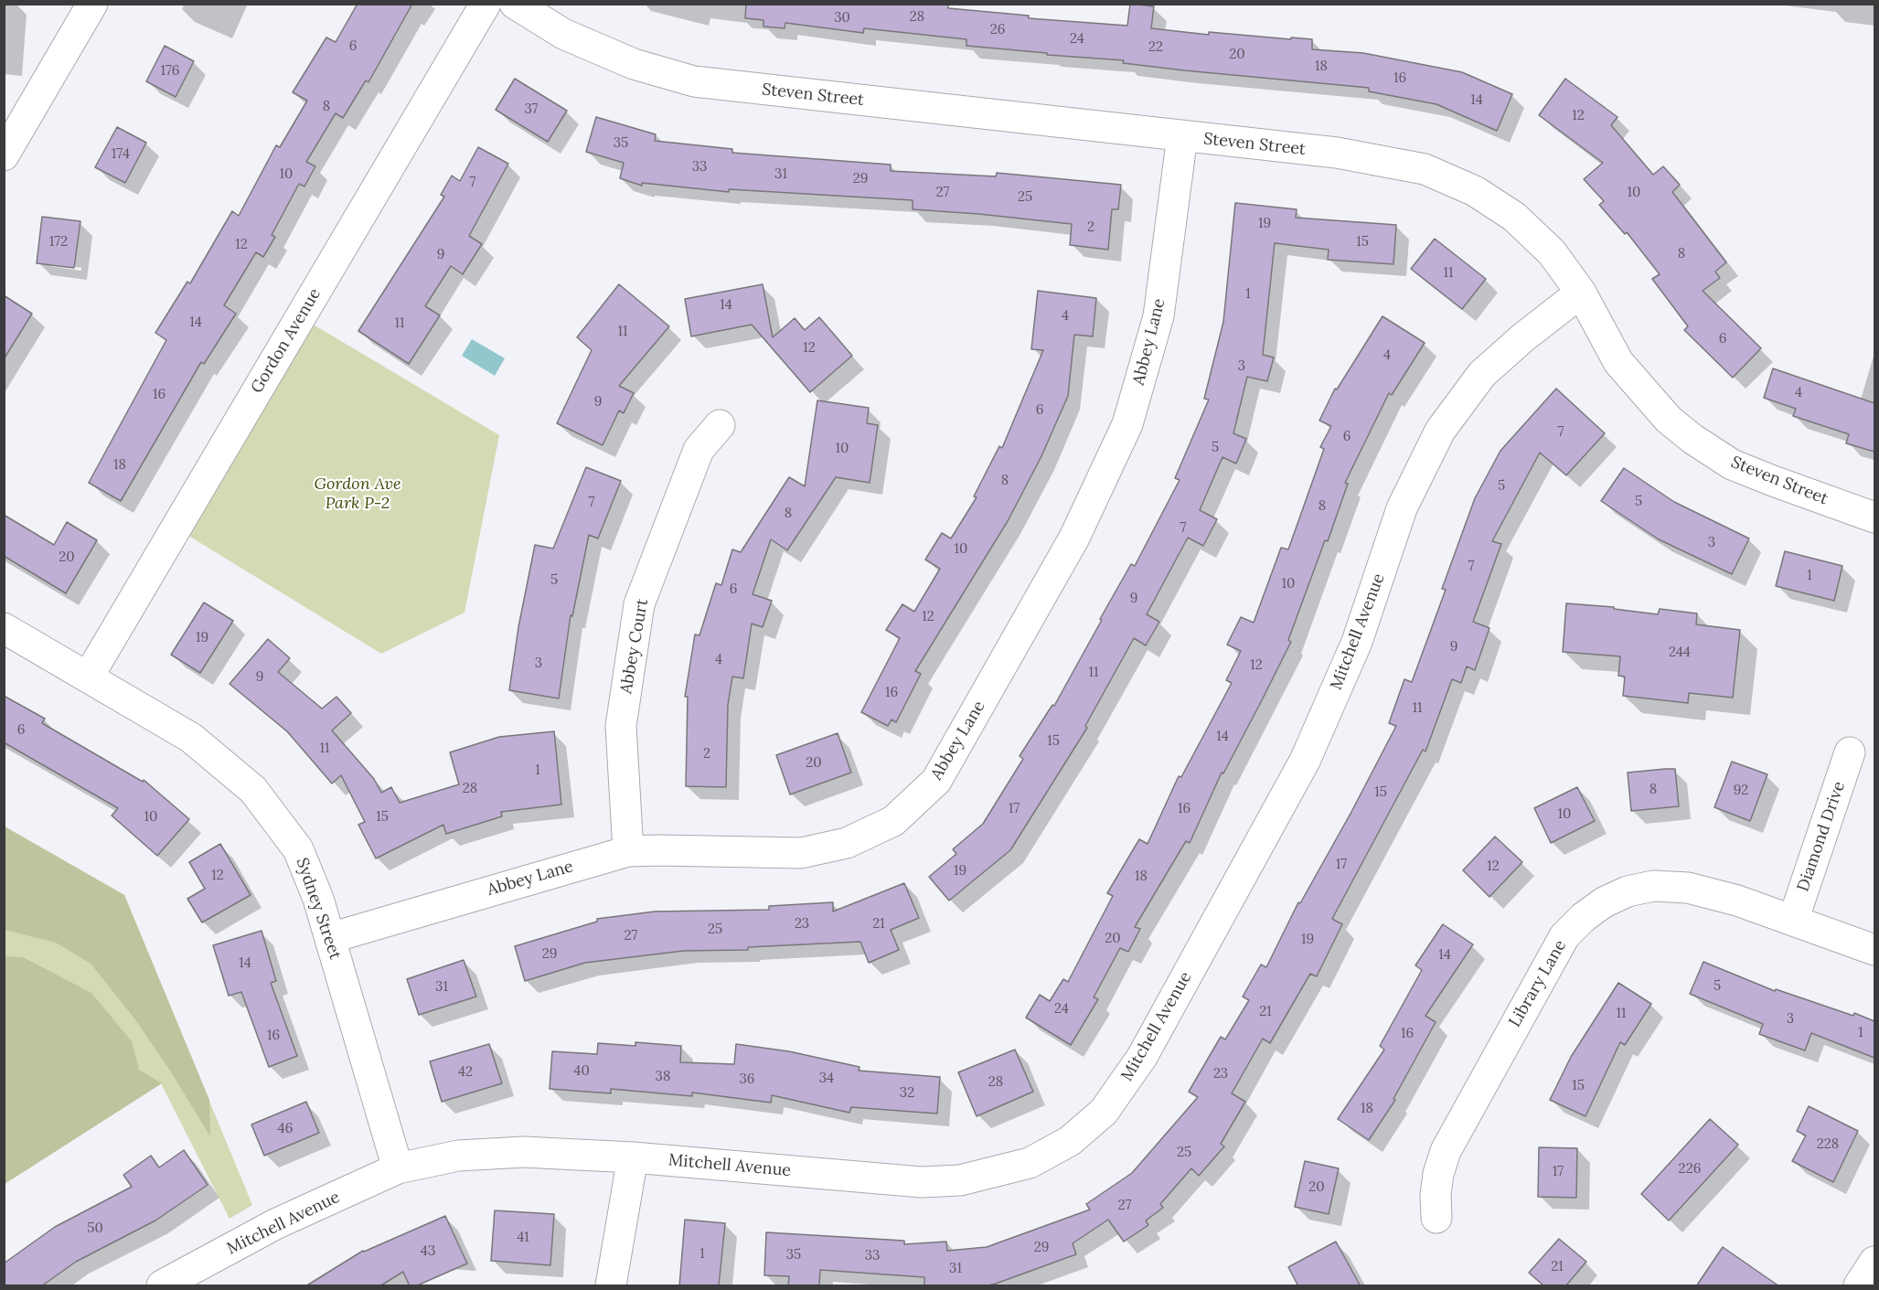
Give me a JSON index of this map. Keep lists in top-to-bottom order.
{
  "streets": {
    "street": [
      "Steven Street",
      "Gordon Avenue",
      "Abbey Lane",
      "Mitchell Avenue",
      "Abbey Court",
      "Diamond Drive",
      "Sydney Street",
      "Library Lane"
    ]
  },
  "crossings": [
    ["Steven Street", "Abbey Lane"],
    ["Steven Street", "Mitchell Avenue"],
    ["Gordon Avenue", "Sydney Street"],
    ["Abbey Lane", "Abbey Court"],
    ["Abbey Lane", "Sydney Street"],
    ["Mitchell Avenue", "Sydney Street"],
    ["Diamond Drive", "Library Lane"]
  ],
  "parks": ["Gordon Ave Park P-2"],
  "house_numbers": [
    "28",
    "30",
    "26",
    "24",
    "6",
    "22",
    "20",
    "18",
    "176",
    "16",
    "14",
    "8",
    "37",
    "12",
    "35",
    "174",
    "33",
    "10",
    "31",
    "29",
    "7",
    "27",
    "10",
    "25",
    "19",
    "2",
    "172",
    "15",
    "12",
    "8",
    "9",
    "11",
    "1",
    "14",
    "4",
    "14",
    "11",
    "11",
    "6",
    "12",
    "4",
    "3",
    "4",
    "16",
    "9",
    "6",
    "7",
    "6",
    "5",
    "10",
    "18",
    "8",
    "5",
    "5",
    "7",
    "8",
    "8",
    "7",
    "3",
    "10",
    "20",
    "7",
    "1",
    "5",
    "10",
    "6",
    "9",
    "12",
    "19",
    "9",
    "244",
    "4",
    "3",
    "12",
    "11",
    "9",
    "16",
    "11",
    "6",
    "14",
    "15",
    "11",
    "2",
    "20",
    "1",
    "28",
    "8",
    "92",
    "15",
    "17",
    "16",
    "10",
    "10",
    "15",
    "17",
    "12",
    "19",
    "12",
    "18",
    "23",
    "21",
    "25",
    "27",
    "20",
    "19",
    "29",
    "14",
    "14",
    "5",
    "31",
    "24",
    "21",
    "11",
    "3",
    "1",
    "16",
    "16",
    "40",
    "42",
    "23",
    "38",
    "34",
    "36",
    "28",
    "15",
    "32",
    "18",
    "46",
    "228",
    "25",
    "226",
    "17",
    "20",
    "27",
    "50",
    "41",
    "29",
    "43",
    "1",
    "35",
    "33",
    "21",
    "31"
  ]
}
